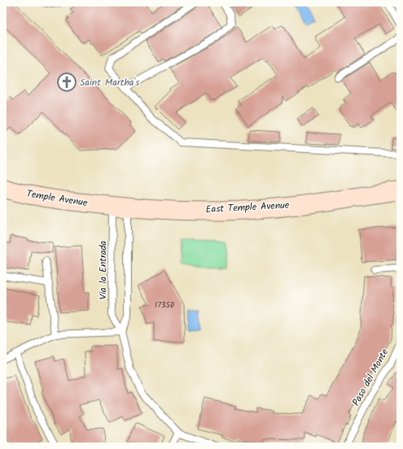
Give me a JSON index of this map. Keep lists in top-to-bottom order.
{
  "streets": {
    "main road": ["Temple Avenue", "East Temple Avenue"],
    "lane": ["Via la Entrada", "Paso del Monte"]
  },
  "crossings": [
    ["Temple Avenue", "East Temple Avenue"],
    ["Temple Avenue", "Via la Entrada"],
    ["East Temple Avenue", "Via la Entrada"]
  ],
  "places": {
    "church": ["Saint Martha's"]
  },
  "house_numbers": ["17350"]
}
